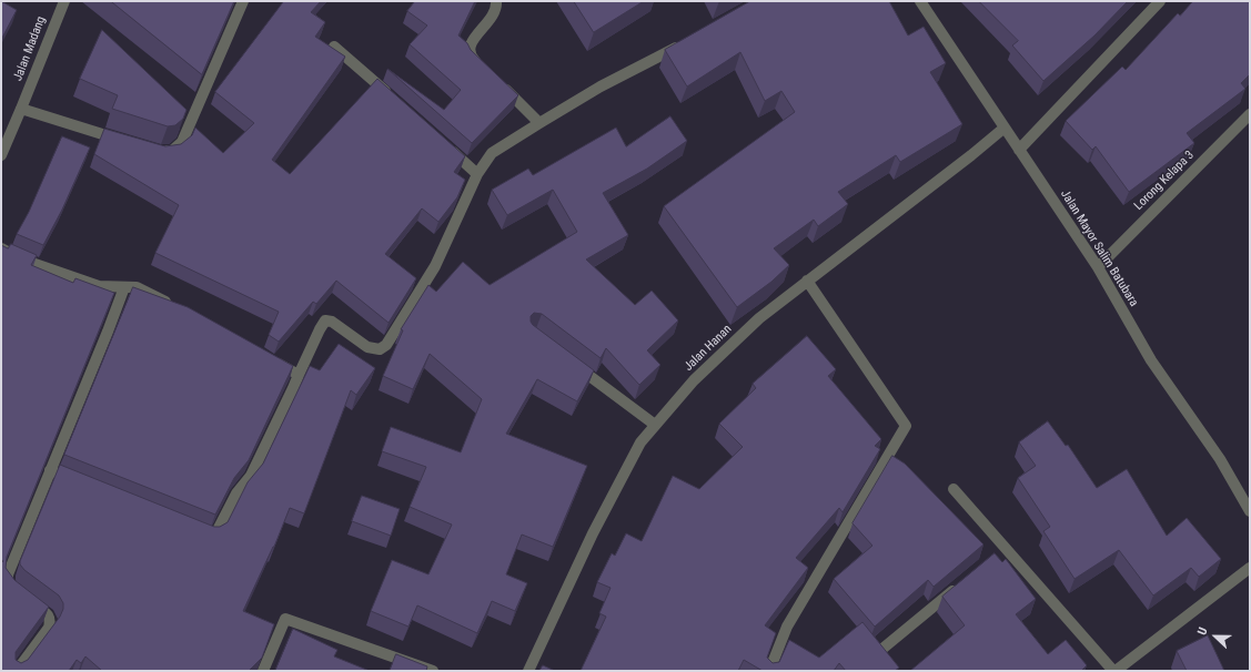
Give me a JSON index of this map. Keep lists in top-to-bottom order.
{
  "streets": {
    "street": [
      "Jalan Madang",
      "Lorong Kelapa 3",
      "Jalan Mayor Salim Batubara",
      "Jalan Hanan"
    ]
  },
  "crossings": [
    ["Lorong Kelapa 3", "Jalan Mayor Salim Batubara"],
    ["Jalan Mayor Salim Batubara", "Jalan Hanan"]
  ],
  "north": "left"
}
